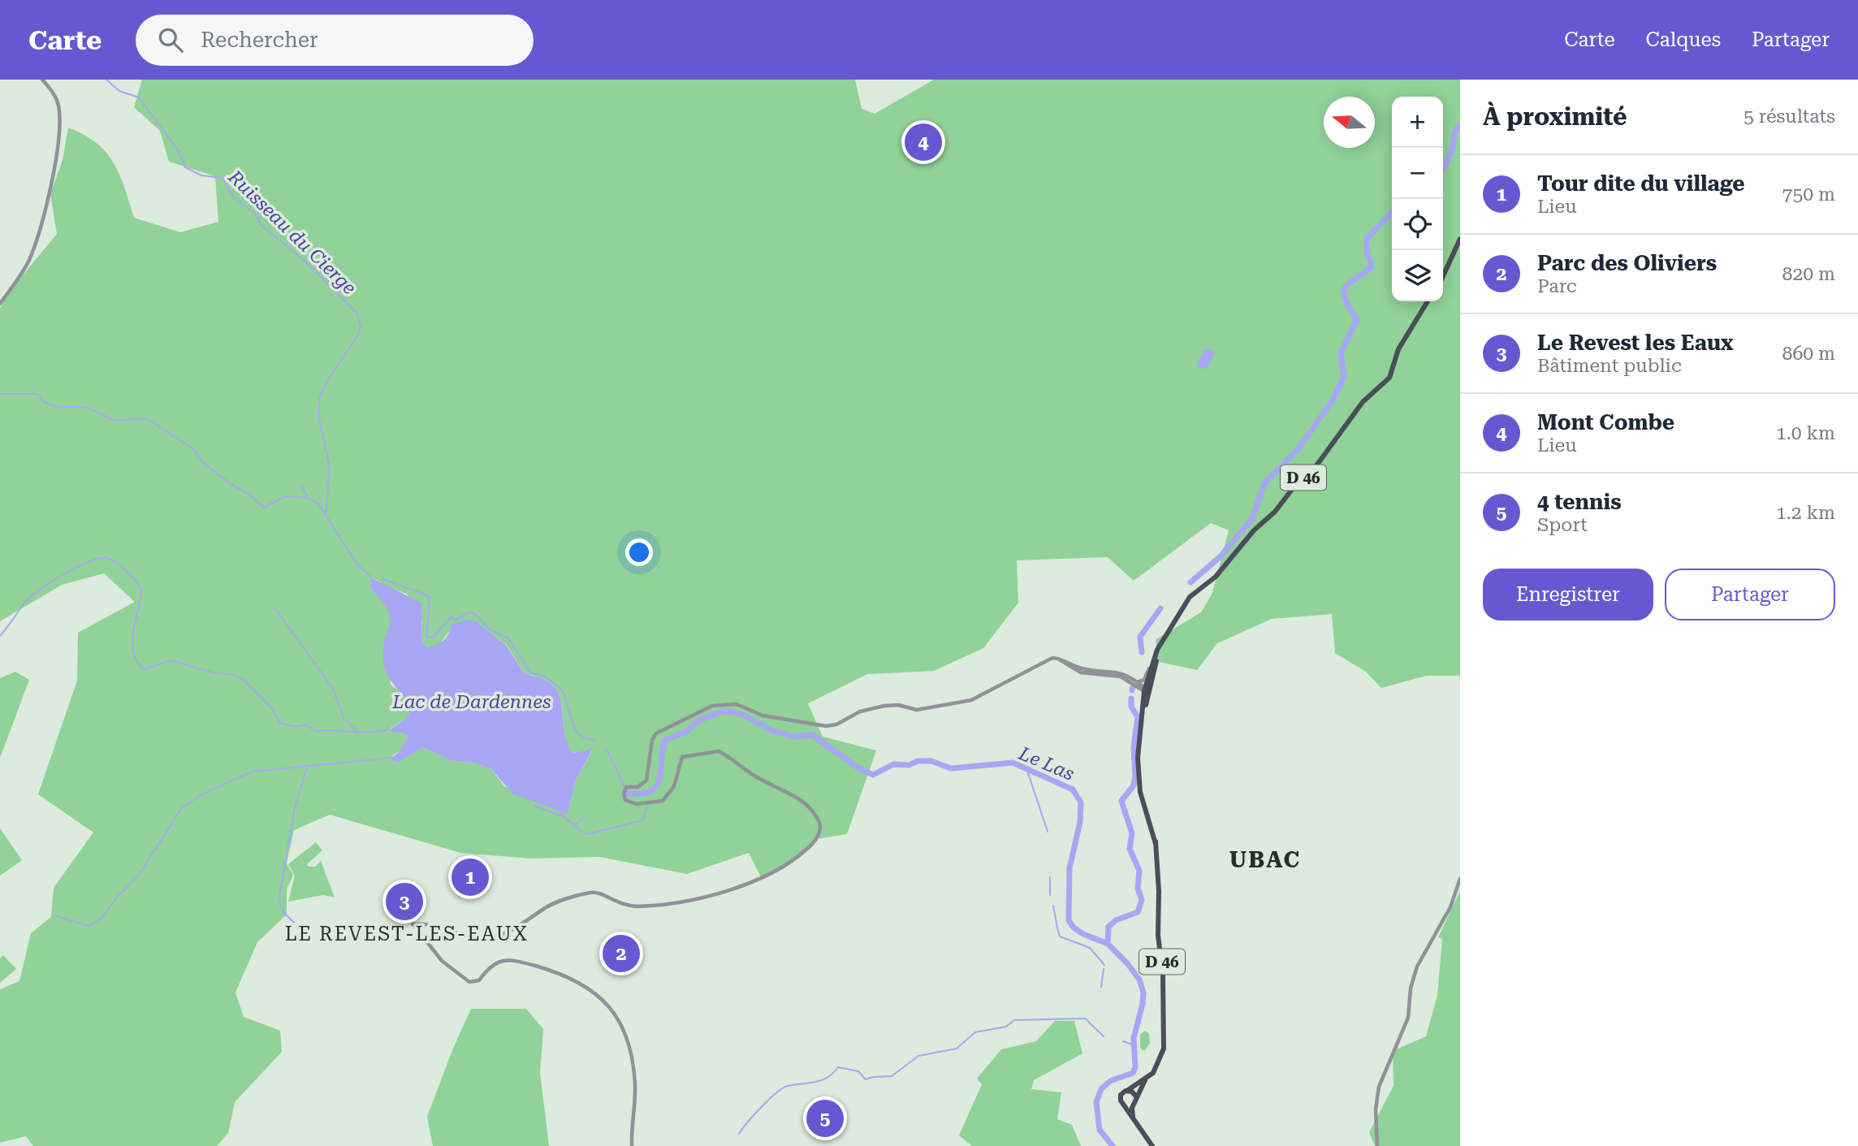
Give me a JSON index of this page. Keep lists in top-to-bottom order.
{
  "streets": {
    "main road": ["D 46"]
  },
  "districts": ["UBAC", "LE REVEST-LES-EAUX"],
  "water": ["Ruisseau du Cierge", "Lac de Dardennes", "Le Las"],
  "north": "left",
  "page": {
    "header": "Carte",
    "search": "Rechercher",
    "nav": ["Carte", "Calques", "Partager"],
    "heading": ["À proximité", "5 résultats"],
    "map_buttons": ["+", "−"],
    "pins": [
      "4",
      "1",
      "3",
      "2",
      "5"
    ],
    "list": [
      {
        "mark": "1",
        "name": "Tour dite du village",
        "note": "Lieu",
        "value": "750 m"
      },
      {
        "mark": "2",
        "name": "Parc des Oliviers",
        "note": "Parc",
        "value": "820 m"
      },
      {
        "mark": "3",
        "name": "Le Revest les Eaux",
        "note": "Bâtiment public",
        "value": "860 m"
      },
      {
        "mark": "4",
        "name": "Mont Combe",
        "note": "Lieu",
        "value": "1.0 km"
      },
      {
        "mark": "5",
        "name": "4 tennis",
        "note": "Sport",
        "value": "1.2 km"
      }
    ],
    "buttons": ["Enregistrer", "Partager"]
  }
}
